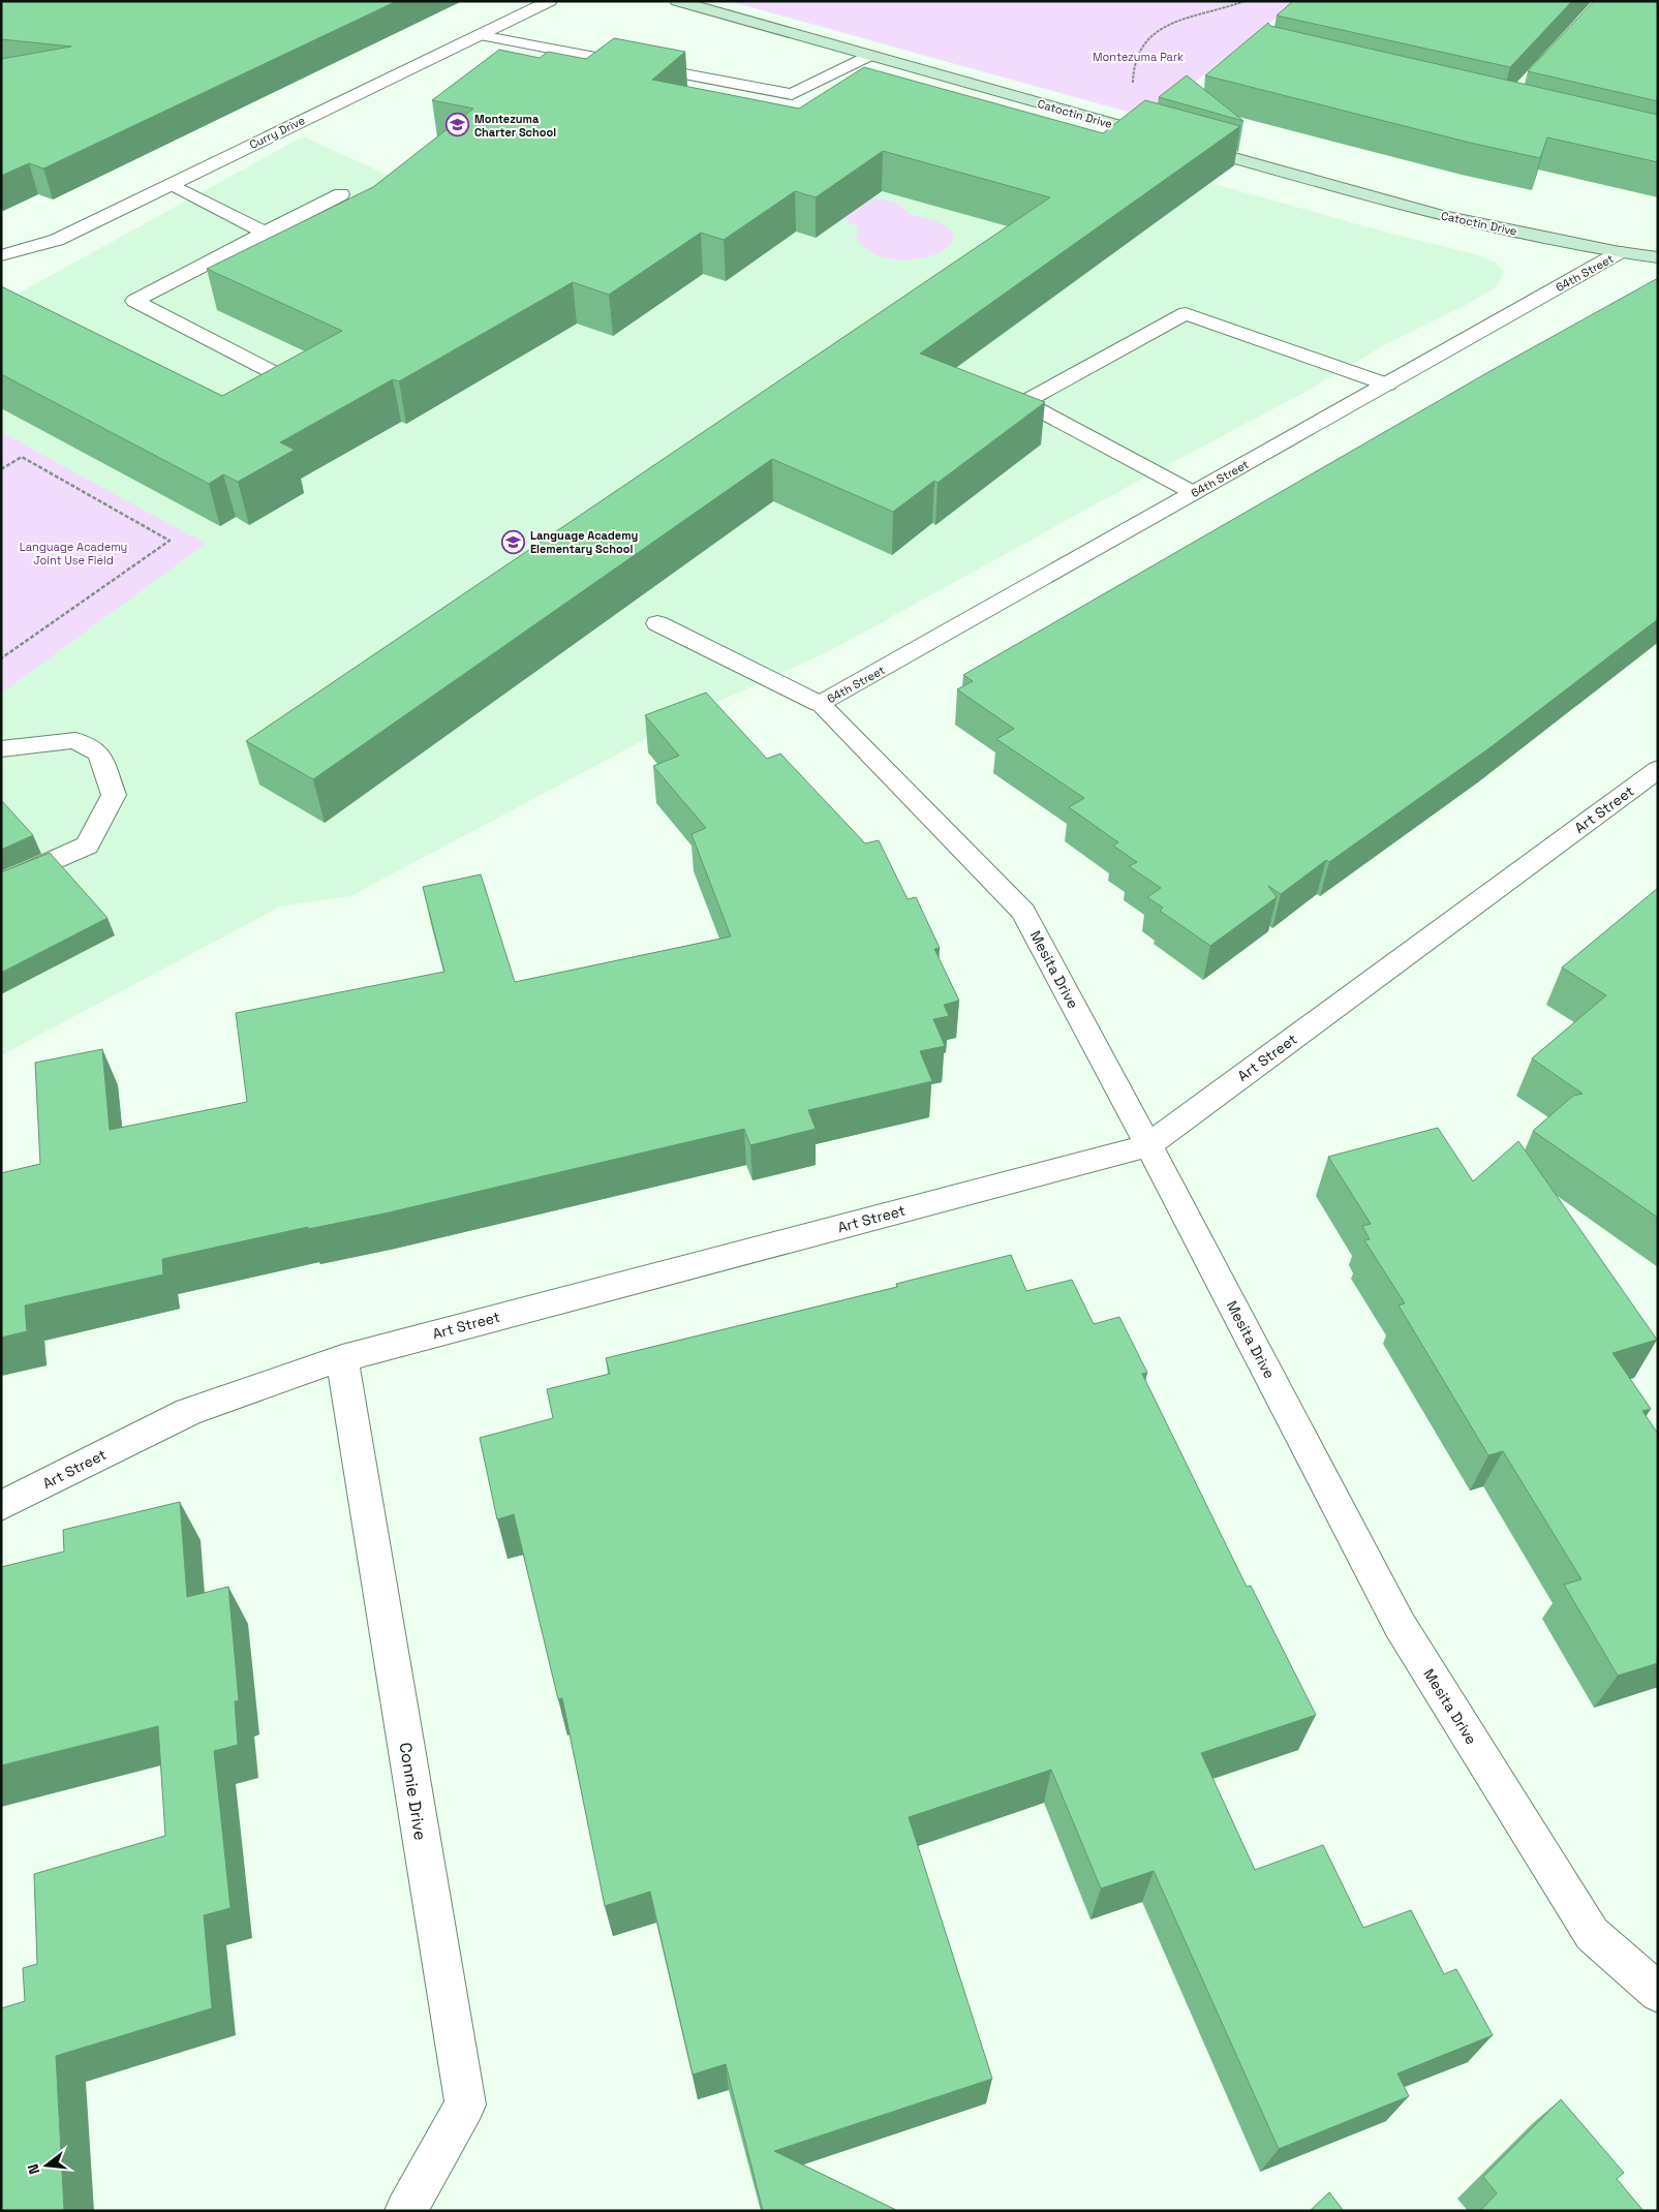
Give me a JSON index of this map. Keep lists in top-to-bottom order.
{
  "streets": {
    "street": [
      "Catoctin Drive",
      "Curry Drive",
      "64th Street",
      "Art Street",
      "Mesita Drive",
      "Connie Drive"
    ]
  },
  "crossings": [
    ["Catoctin Drive", "64th Street"],
    ["64th Street", "Mesita Drive"],
    ["Art Street", "Mesita Drive"],
    ["Art Street", "Connie Drive"]
  ],
  "parks": ["Montezuma Park", "Language Academy Joint Use Field"],
  "places": {
    "school or university": ["Montezuma Charter School", "Language Academy Elementary School"]
  },
  "north": "left"
}
